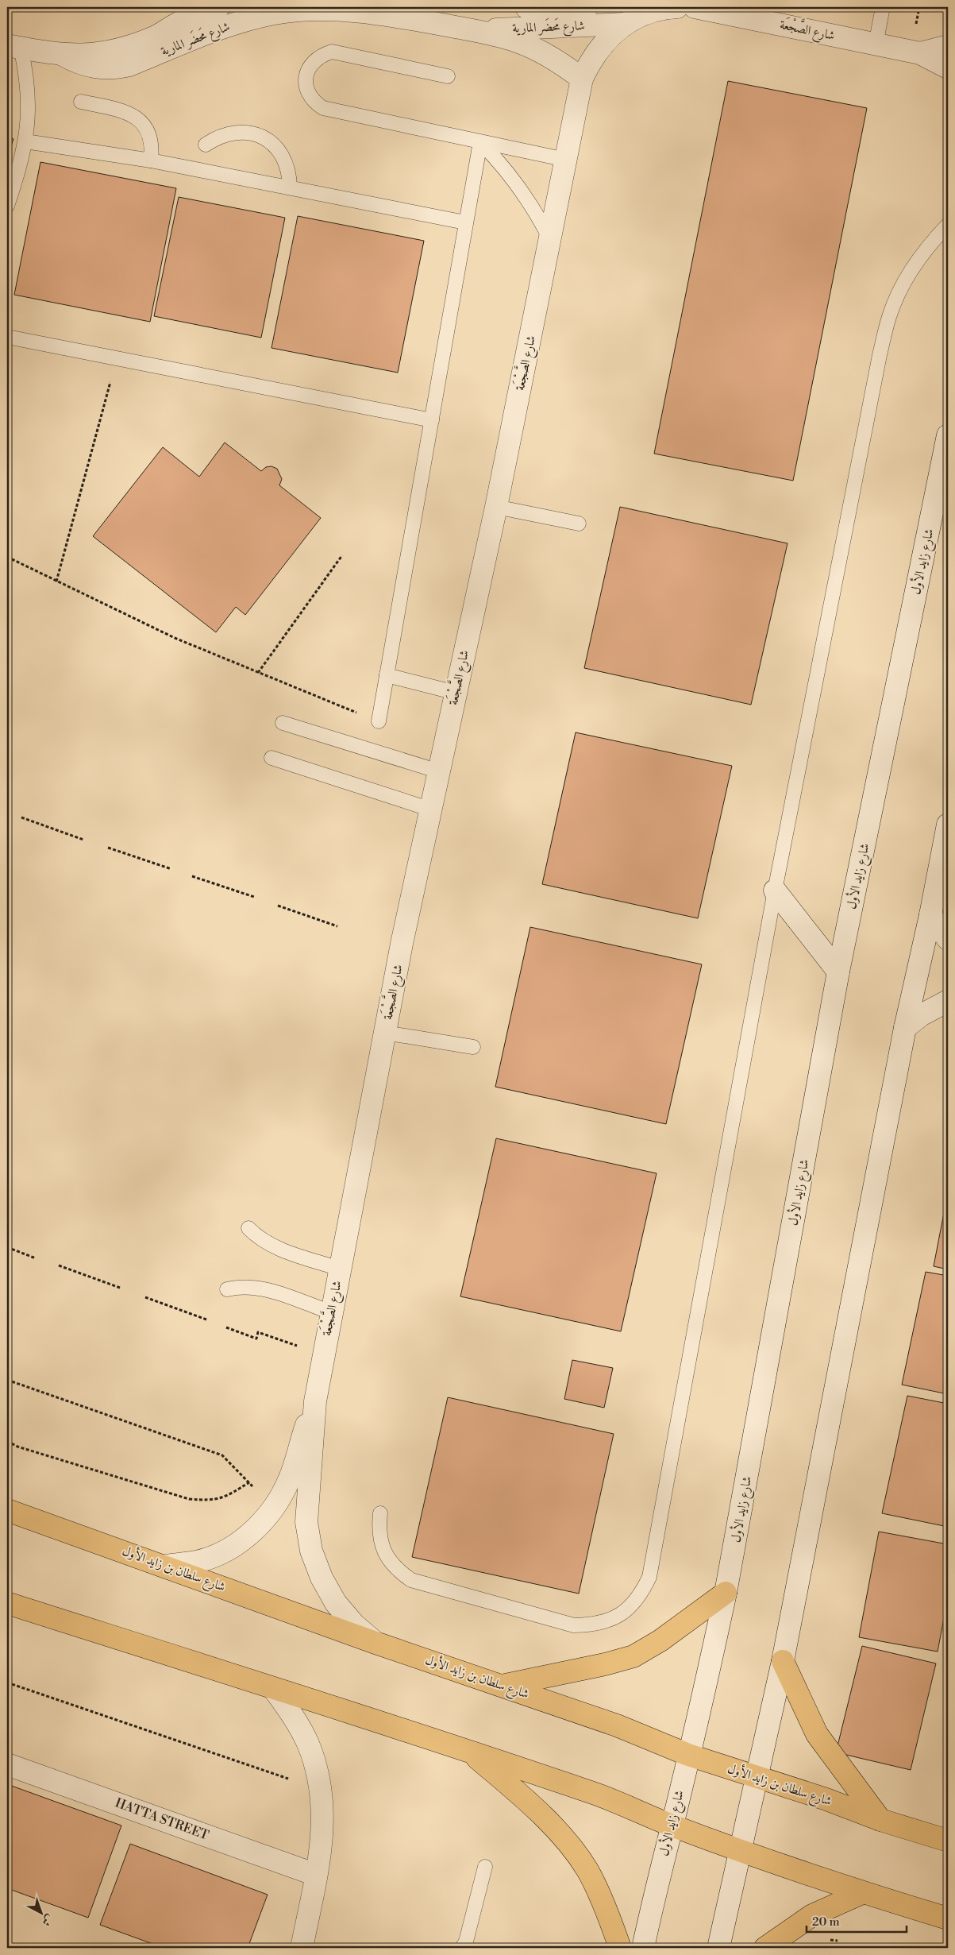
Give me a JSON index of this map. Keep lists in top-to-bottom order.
{
  "streets": {
    "main road": ["شارع سلطان بن زايد الأول"],
    "street": [
      "شارع مَحضَر المارية",
      "شارع الصَّجْعَة",
      "شارع زايد الأول",
      "HATTA STREET"
    ]
  },
  "crossings": [
    ["شارع مَحضَر المارية", "شارع الصَّجْعَة"],
    ["شارع الصَّجْعَة", "شارع سلطان بن زايد الأول"],
    ["شارع زايد الأول", "شارع سلطان بن زايد الأول"]
  ],
  "scale_bar": "20 m",
  "north": "bottom right"
}
